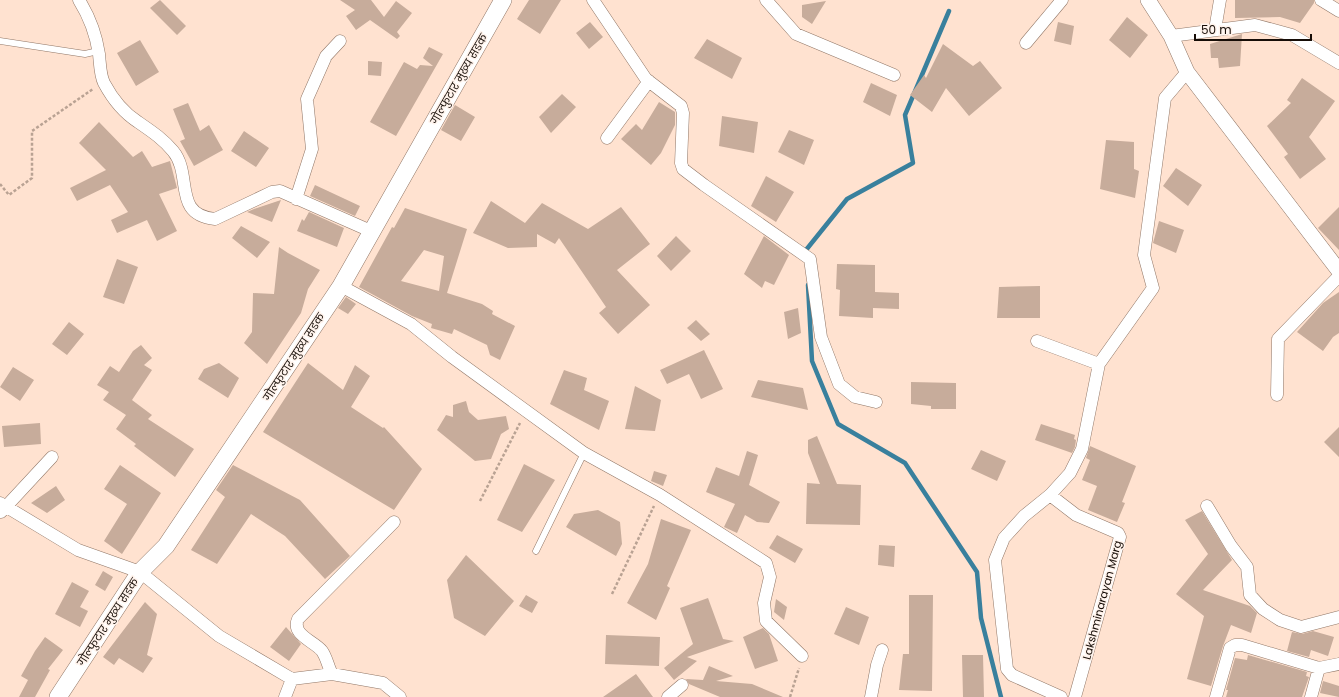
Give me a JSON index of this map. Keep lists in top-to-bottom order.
{
  "streets": {
    "main road": ["गोल्फुटार मुख्य सडक"],
    "street": ["Lakshminarayan Marg"]
  },
  "scale_bar": "50 m"
}
